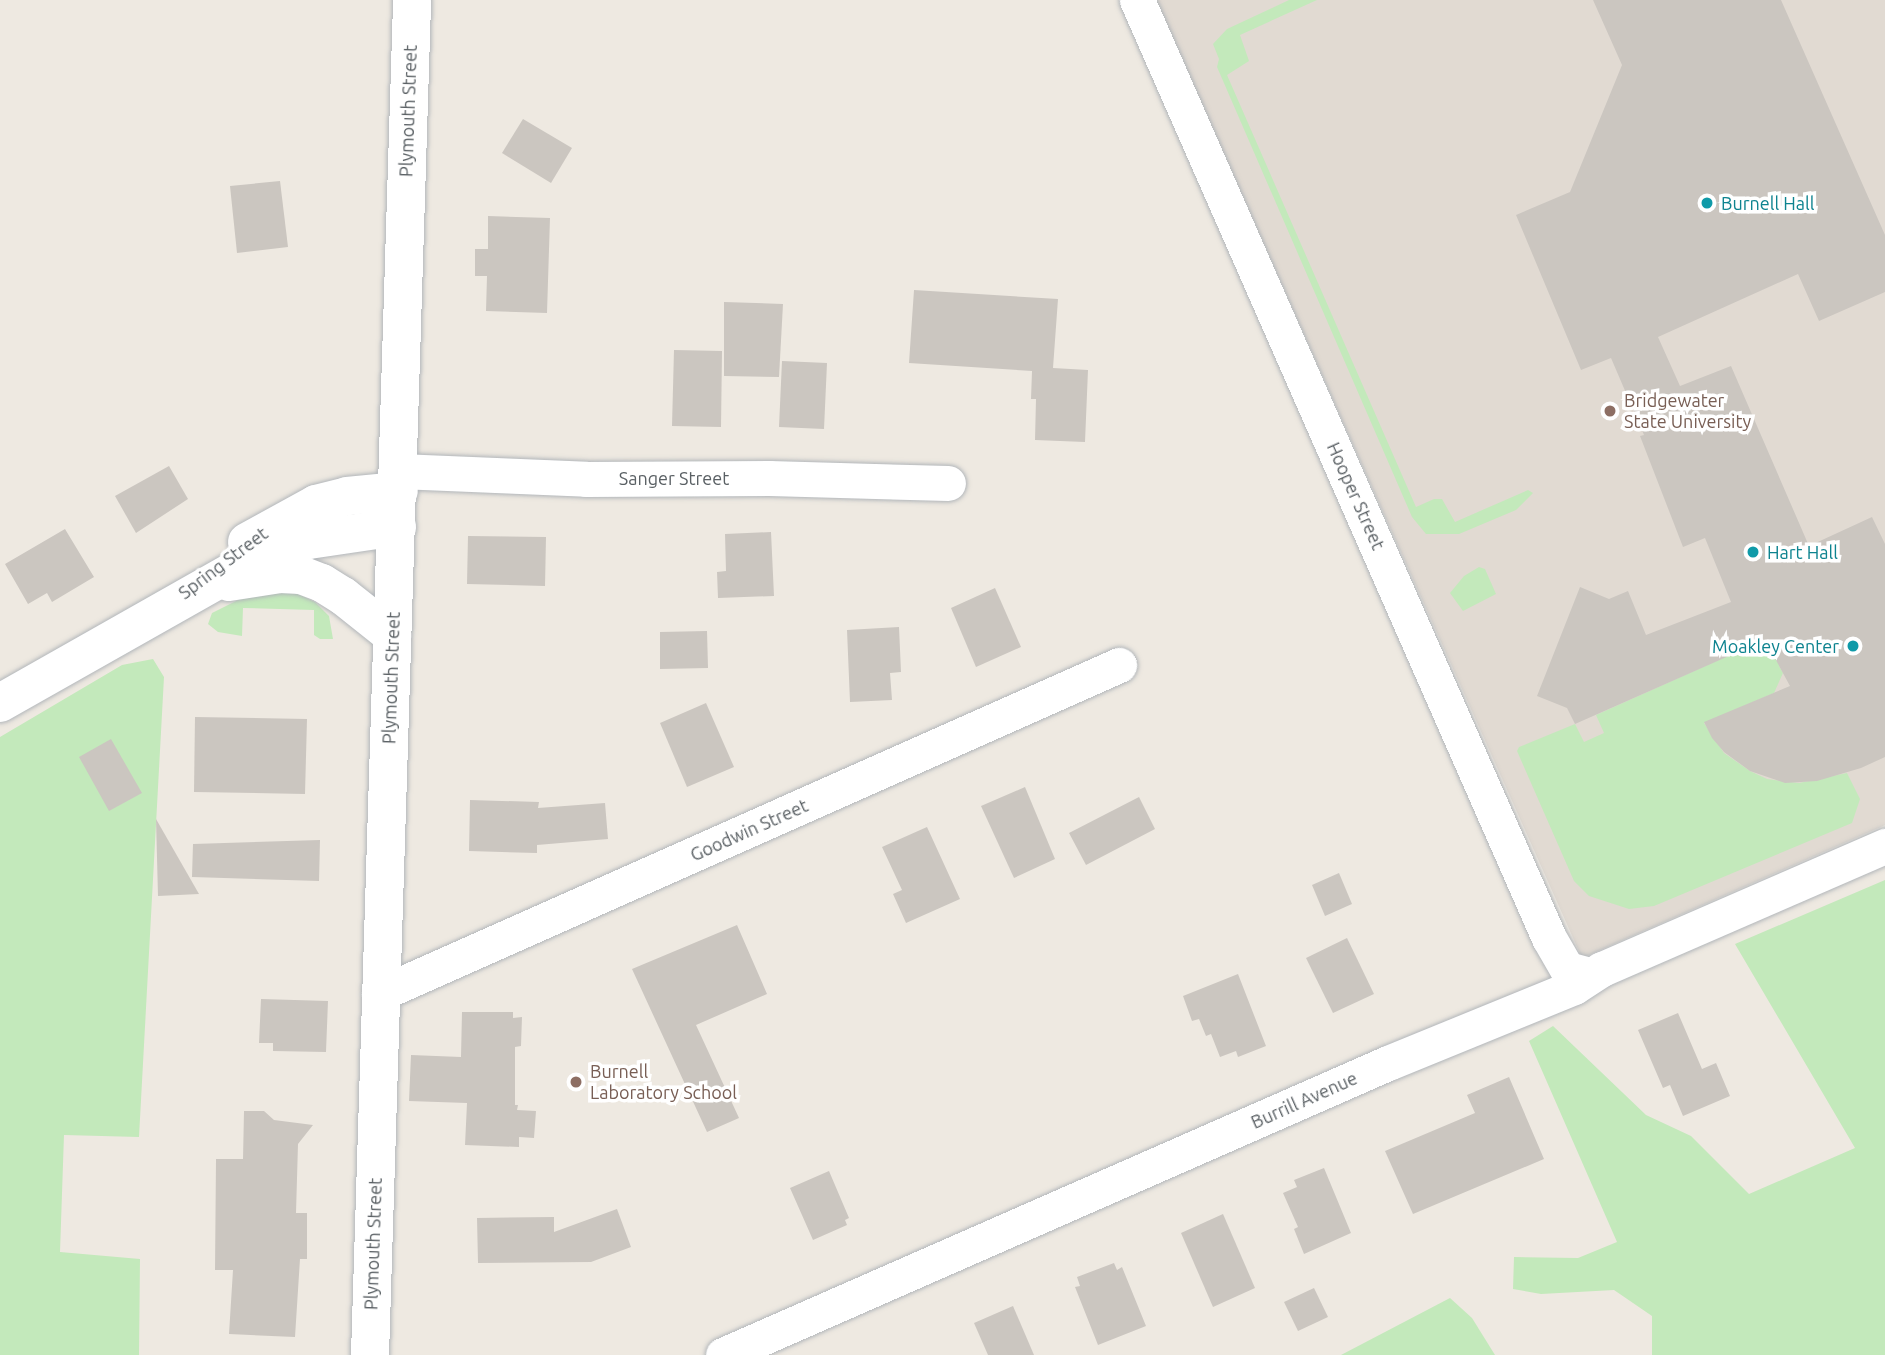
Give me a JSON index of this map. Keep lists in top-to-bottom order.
{
  "streets": {
    "main road": ["Plymouth Street", "Spring Street"],
    "street": [
      "Sanger Street",
      "Hooper Street",
      "Goodwin Street",
      "Burrill Avenue"
    ]
  },
  "crossings": [
    ["Plymouth Street", "Sanger Street"],
    ["Plymouth Street", "Spring Street"],
    ["Plymouth Street", "Goodwin Street"],
    ["Sanger Street", "Spring Street"],
    ["Hooper Street", "Burrill Avenue"]
  ],
  "places": [
    "Burnell Hall",
    "Bridgewater State University",
    "Hart Hall",
    "Moakley Center",
    "Burnell Laboratory School"
  ]
}
